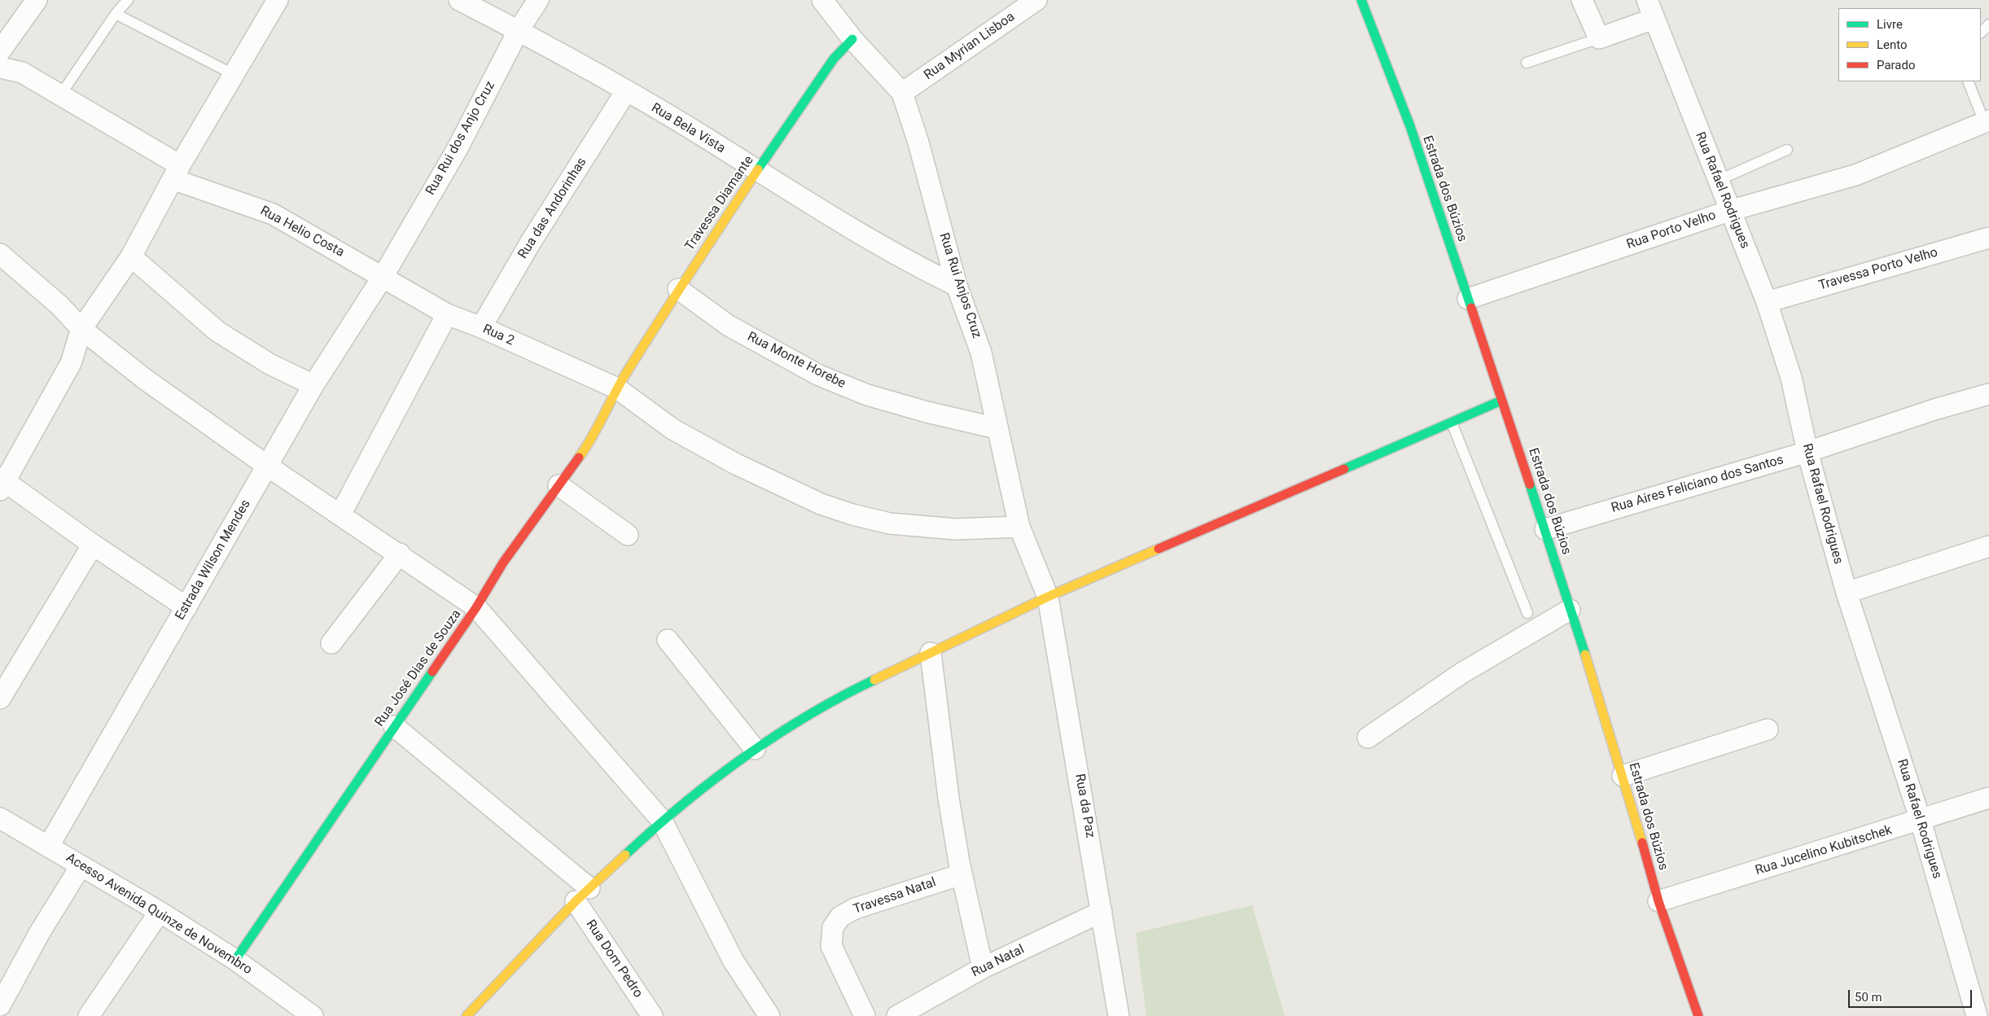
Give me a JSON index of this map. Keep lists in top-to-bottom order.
{
  "streets": {
    "street": [
      "Rua Myrian Lisboa",
      "Rua Bela Vista",
      "Rua Rui dos Anjo Cruz",
      "Estrada dos Búzios",
      "Rua Rafael Rodrigues",
      "Travessa Diamante",
      "Rua das Andorinhas",
      "Rua Porto Velho",
      "Rua Helio Costa",
      "Travessa Porto Velho",
      "Rua Rui Anjos Cruz",
      "Rua 2",
      "Rua Monte Horebe",
      "Rua Aires Feliciano dos Santos",
      "Estrada Wilson Mendes",
      "Rua José Dias de Souza",
      "Rua da Paz",
      "Rua Jucelino Kubitschek",
      "Travessa Natal",
      "Acesso Avenida Quinze de Novembro",
      "Rua Dom Pedro",
      "Rua Natal"
    ]
  },
  "crossings": [
    ["Rua Myrian Lisboa", "Rua Rui Anjos Cruz"],
    ["Rua Bela Vista", "Rua Rui dos Anjo Cruz"],
    ["Rua Bela Vista", "Travessa Diamante"],
    ["Rua Bela Vista", "Rua das Andorinhas"],
    ["Rua Bela Vista", "Rua Rui Anjos Cruz"],
    ["Rua Rui dos Anjo Cruz", "Rua Helio Costa"],
    ["Rua Rui dos Anjo Cruz", "Rua 2"],
    ["Rua Rui dos Anjo Cruz", "Estrada Wilson Mendes"],
    ["Estrada dos Búzios", "Rua Porto Velho"],
    ["Estrada dos Búzios", "Rua Aires Feliciano dos Santos"],
    ["Estrada dos Búzios", "Rua Jucelino Kubitschek"],
    ["Rua Rafael Rodrigues", "Rua Porto Velho"],
    ["Rua Rafael Rodrigues", "Travessa Porto Velho"],
    ["Rua Rafael Rodrigues", "Rua Aires Feliciano dos Santos"],
    ["Rua Rafael Rodrigues", "Rua Jucelino Kubitschek"],
    ["Travessa Diamante", "Rua Rui Anjos Cruz"],
    ["Travessa Diamante", "Rua 2"],
    ["Travessa Diamante", "Rua Monte Horebe"],
    ["Travessa Diamante", "Rua José Dias de Souza"],
    ["Rua das Andorinhas", "Rua 2"],
    ["Rua Helio Costa", "Rua 2"],
    ["Rua Helio Costa", "Estrada Wilson Mendes"],
    ["Rua Rui Anjos Cruz", "Rua 2"],
    ["Rua Rui Anjos Cruz", "Rua Monte Horebe"],
    ["Rua Rui Anjos Cruz", "Rua da Paz"],
    ["Rua 2", "Estrada Wilson Mendes"],
    ["Rua 2", "Rua José Dias de Souza"],
    ["Estrada Wilson Mendes", "Acesso Avenida Quinze de Novembro"],
    ["Rua José Dias de Souza", "Acesso Avenida Quinze de Novembro"],
    ["Rua José Dias de Souza", "Rua Dom Pedro"],
    ["Rua da Paz", "Rua Natal"]
  ],
  "legend": ["Livre", "Lento", "Parado"],
  "scale_bar": "50 m"
}
